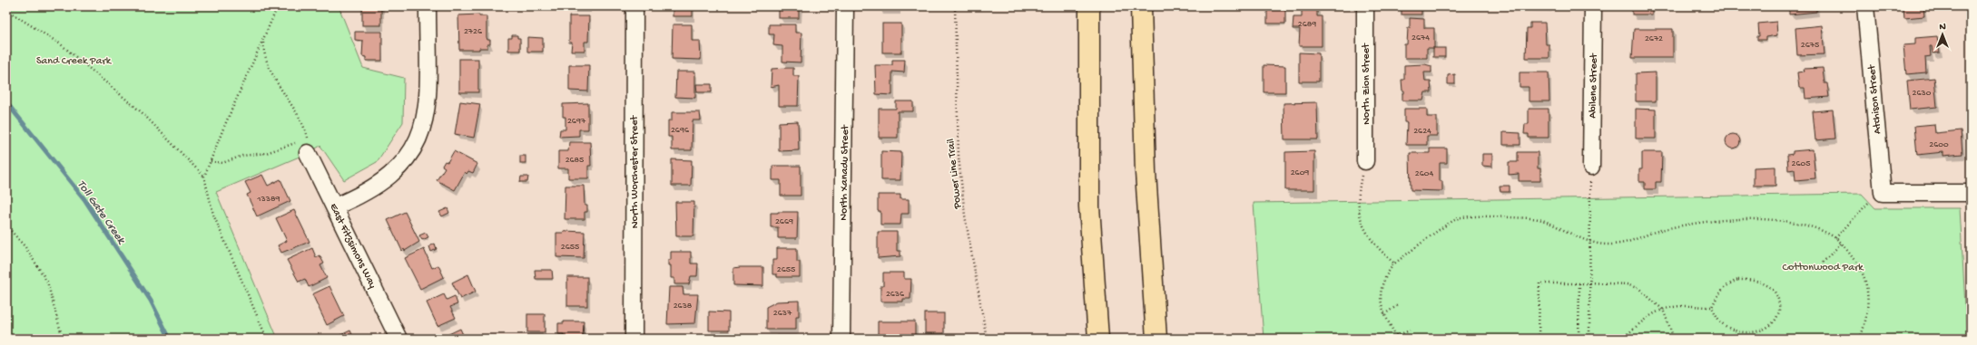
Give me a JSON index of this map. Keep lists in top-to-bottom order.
{
  "streets": {
    "street": [
      "North Zion Street",
      "Abilene Street",
      "Atchison Street",
      "North Worchester Street",
      "North Xanadu Street",
      "East Fitzsimons Way"
    ],
    "path": ["Power Line Trail"]
  },
  "water": ["Toll Gate Creek"],
  "parks": ["Sand Creek Park", "Cottonwood Park"],
  "house_numbers": [
    "2689",
    "2726",
    "2674",
    "2672",
    "2675",
    "2630",
    "2697",
    "2696",
    "2624",
    "2600",
    "2685",
    "2605",
    "2609",
    "2604",
    "13389",
    "2669",
    "2655",
    "2655",
    "2636",
    "2638",
    "2637"
  ],
  "north": "top"
}
